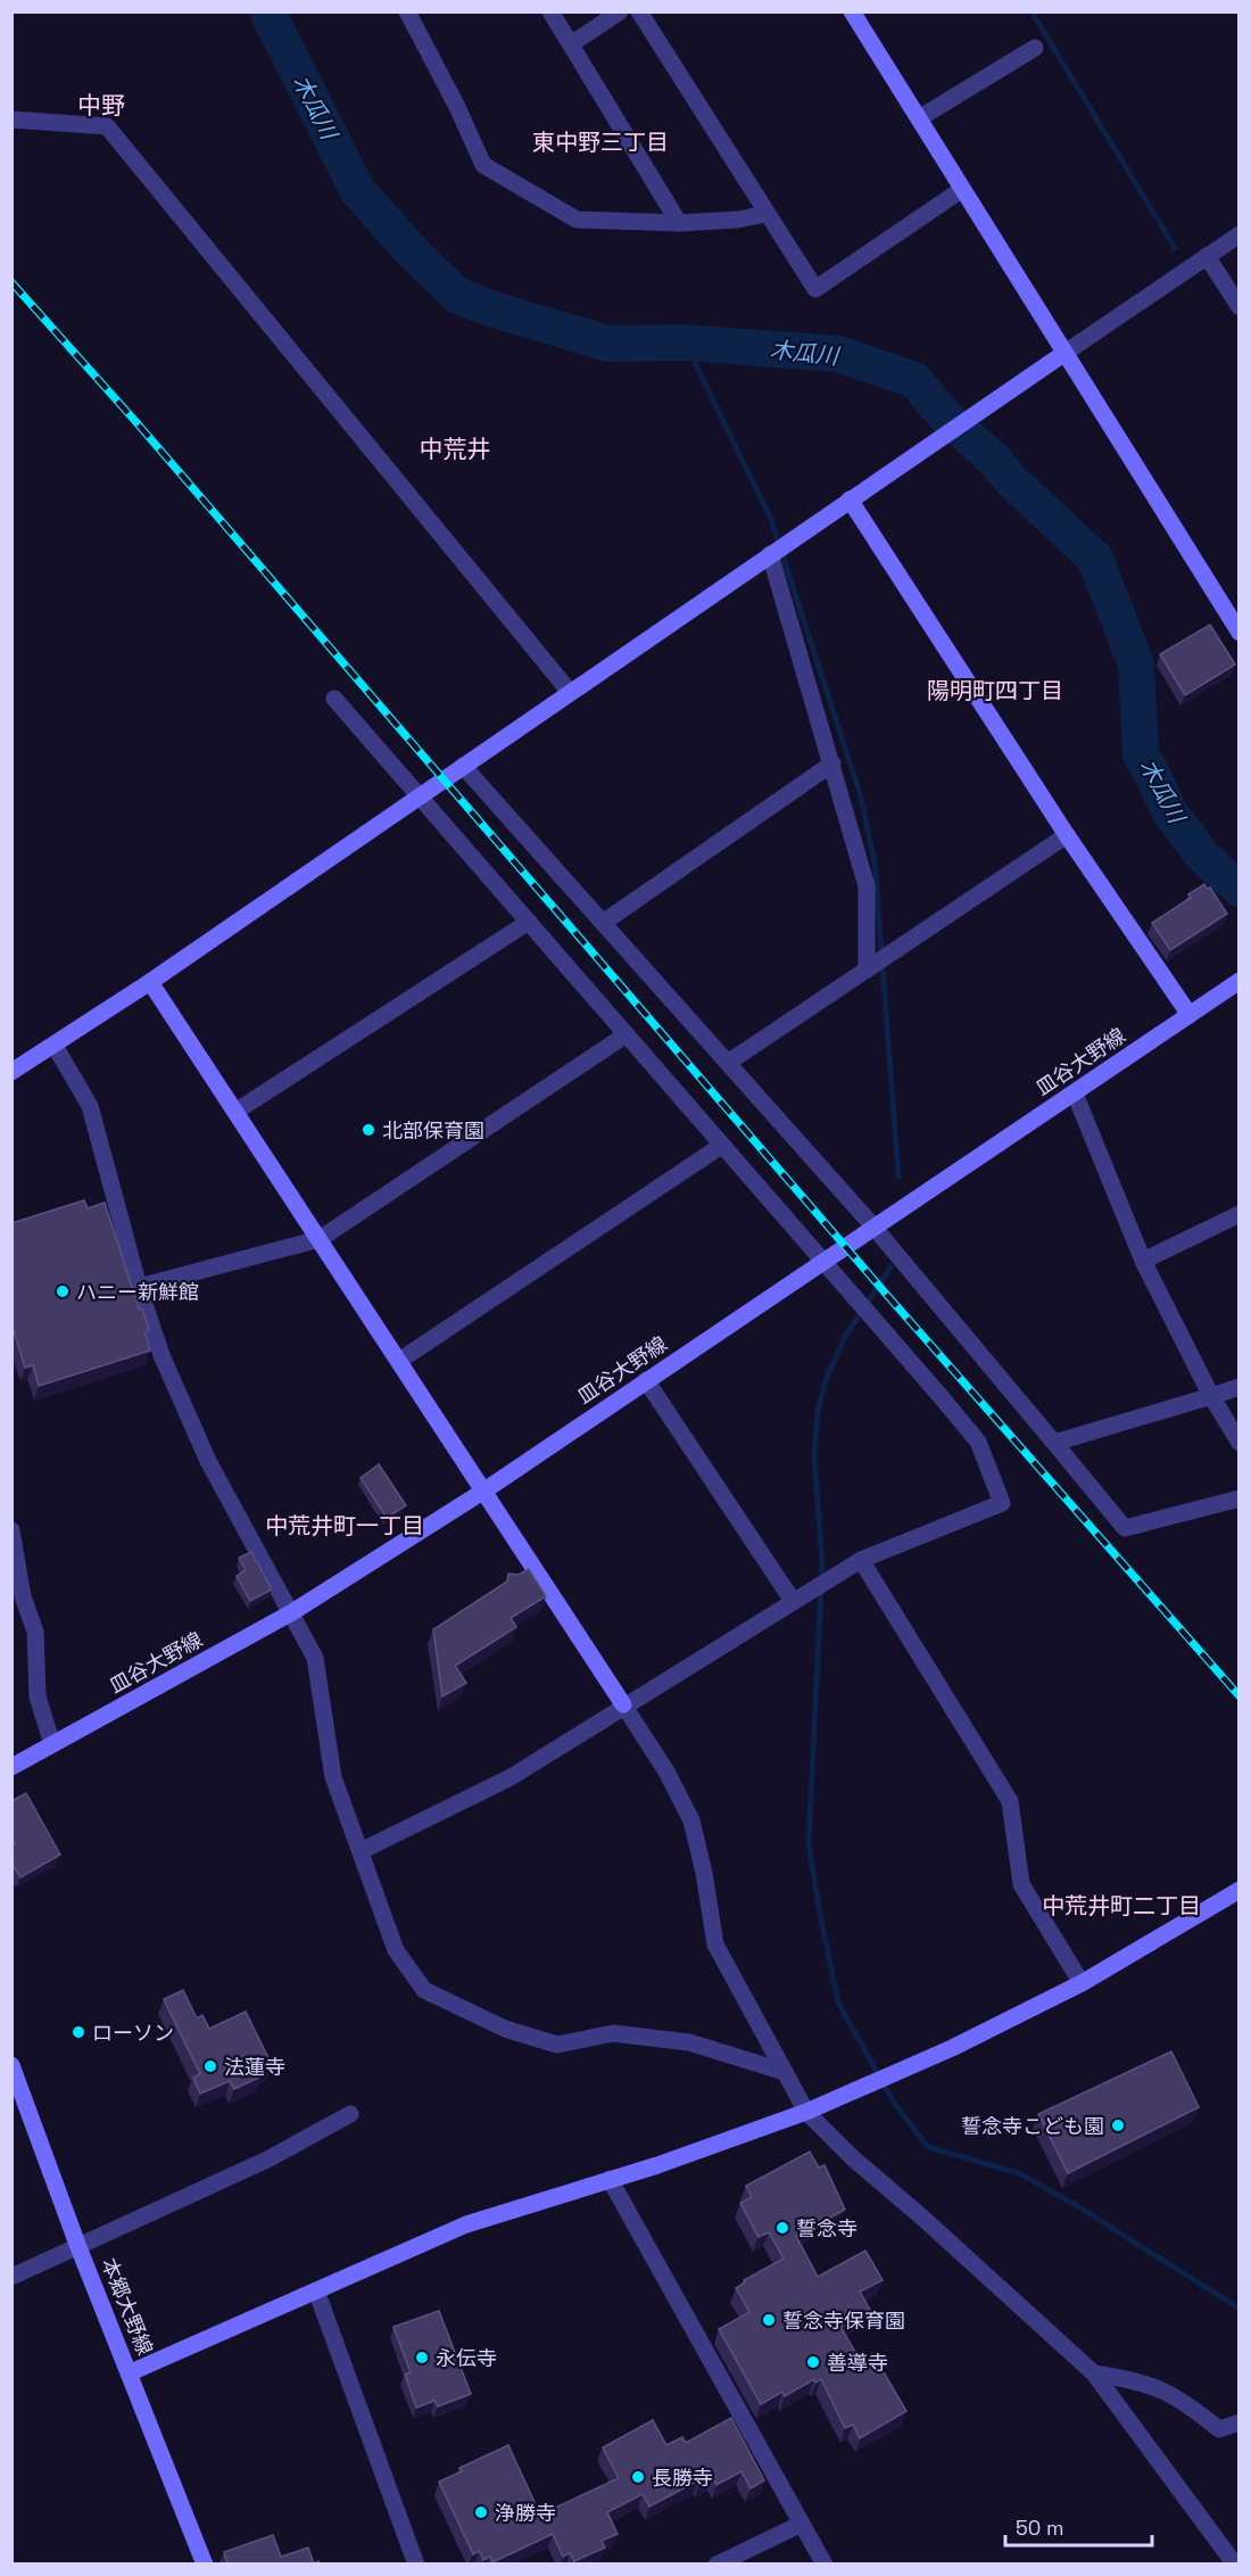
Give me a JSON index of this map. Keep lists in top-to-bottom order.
{
  "streets": {
    "street": ["皿谷大野線", "本郷大野線"]
  },
  "districts": [
    "中野",
    "東中野三丁目",
    "中荒井",
    "陽明町四丁目",
    "中荒井町一丁目",
    "中荒井町二丁目"
  ],
  "water": ["木瓜川"],
  "places": [
    "北部保育園",
    "ハニー新鮮館",
    "ローソン",
    "法蓮寺",
    "誓念寺こども園",
    "誓念寺",
    "誓念寺保育園",
    "永伝寺",
    "善導寺",
    "長勝寺",
    "浄勝寺"
  ],
  "scale_bar": "50 m"
}
